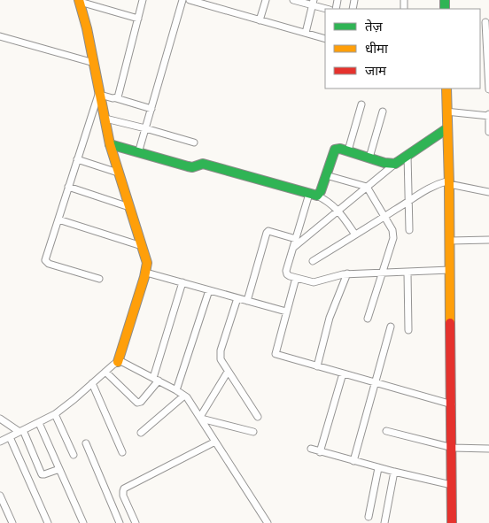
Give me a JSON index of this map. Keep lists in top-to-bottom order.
{
  "legend": ["तेज़", "धीमा", "जाम"]
}
